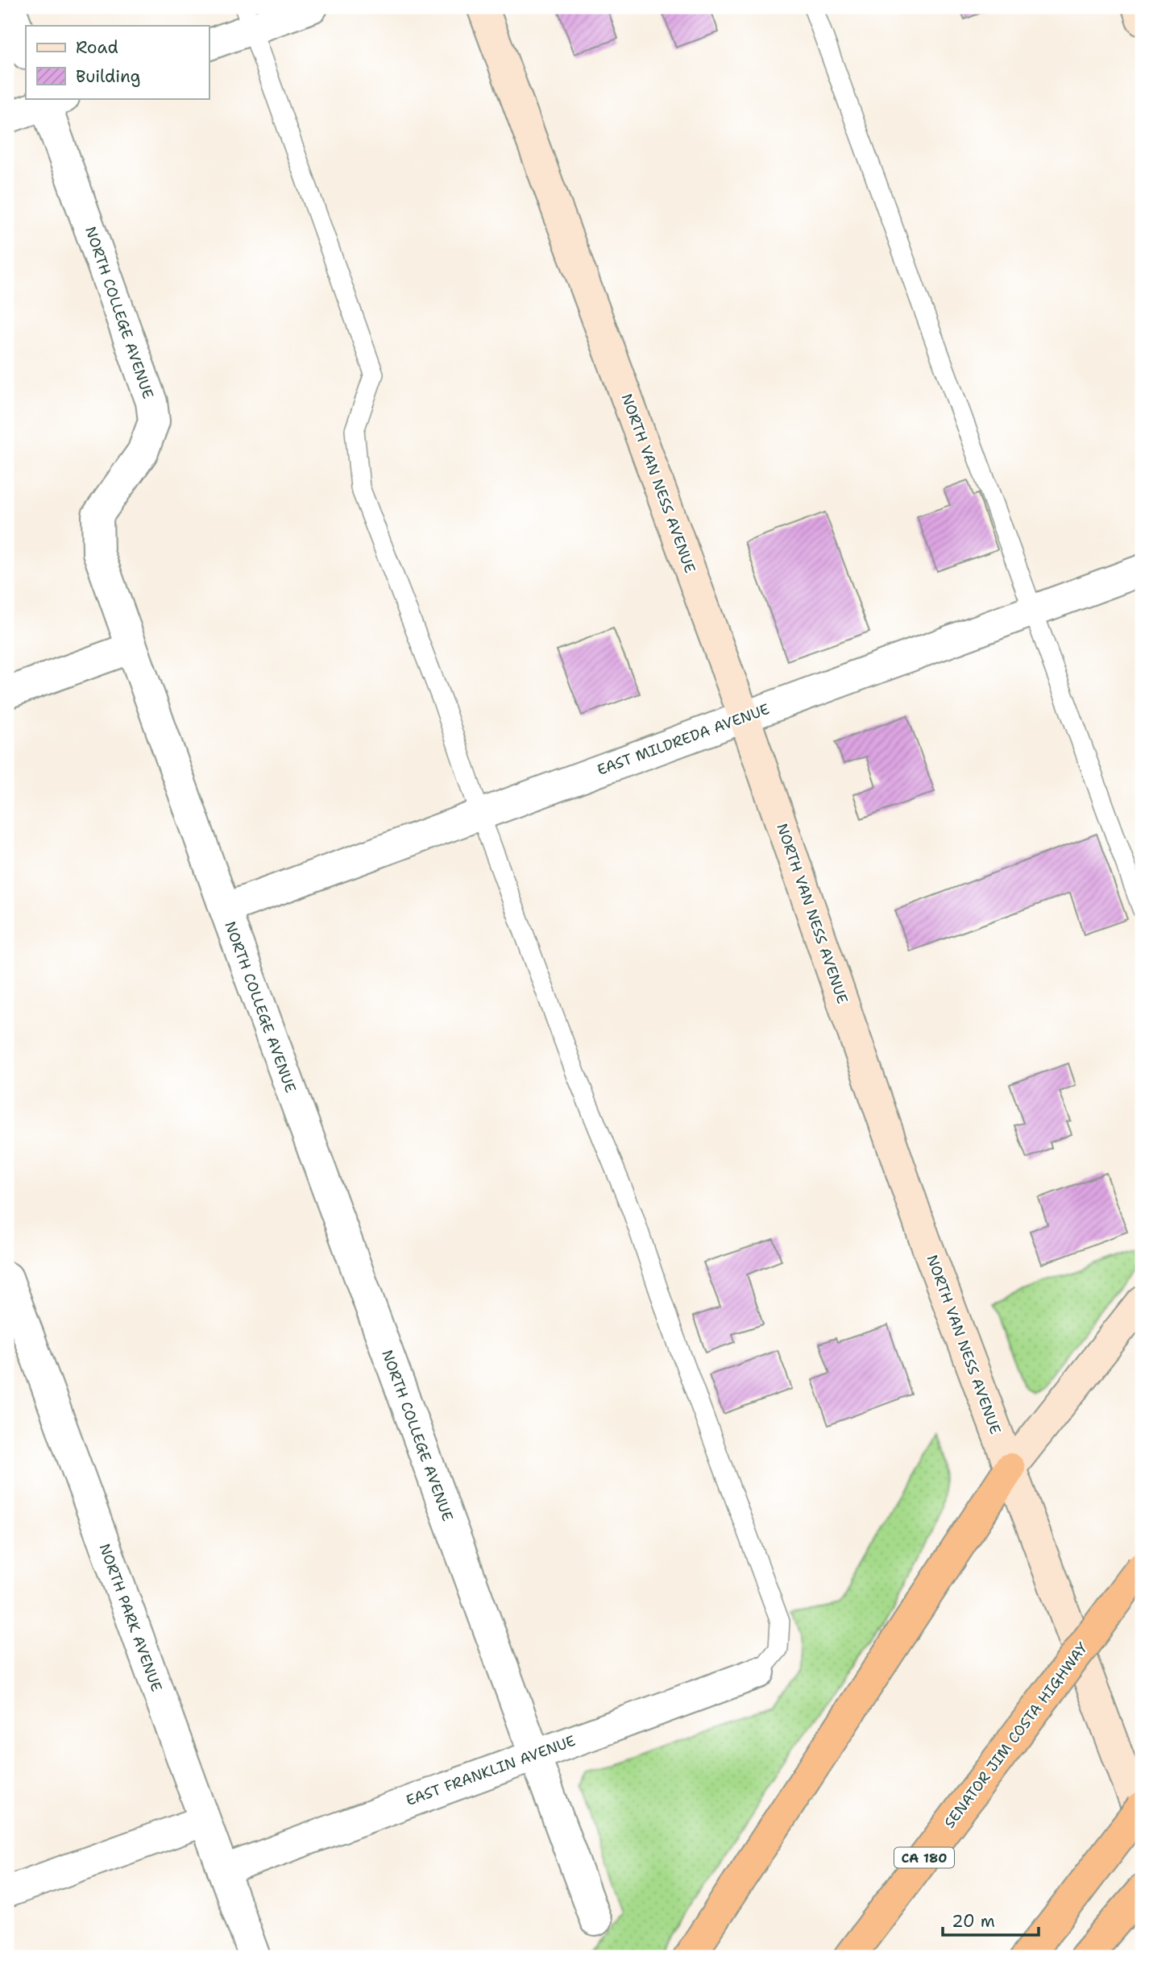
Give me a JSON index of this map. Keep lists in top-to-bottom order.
{
  "streets": {
    "highway": ["SENATOR JIM COSTA HIGHWAY", "CA 180"],
    "main road": ["NORTH VAN NESS AVENUE"],
    "street": [
      "NORTH COLLEGE AVENUE",
      "EAST MILDREDA AVENUE",
      "NORTH PARK AVENUE",
      "EAST FRANKLIN AVENUE"
    ]
  },
  "crossings": [
    ["NORTH COLLEGE AVENUE", "EAST MILDREDA AVENUE"],
    ["NORTH COLLEGE AVENUE", "EAST FRANKLIN AVENUE"],
    ["NORTH VAN NESS AVENUE", "EAST MILDREDA AVENUE"],
    ["NORTH PARK AVENUE", "EAST FRANKLIN AVENUE"]
  ],
  "legend": ["Road", "Building"],
  "scale_bar": "20 m"
}
